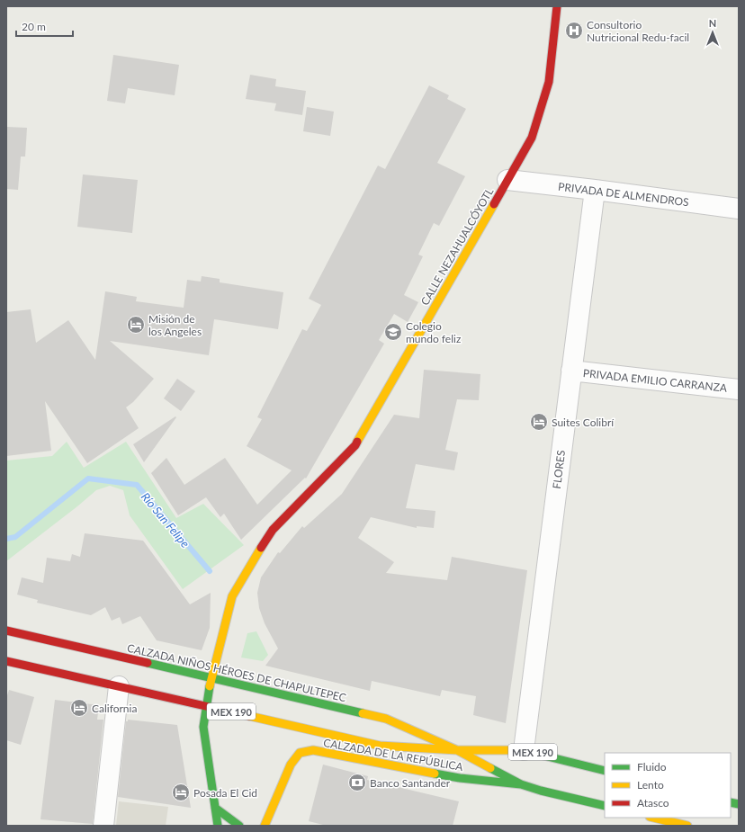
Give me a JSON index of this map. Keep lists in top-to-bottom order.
{
  "streets": {
    "main road": [
      "CALLE NEZAHUALCÓYOTL",
      "CALZADA NIÑOS HÉROES DE CHAPULTEPEC",
      "MEX 190",
      "CALZADA DE LA REPÚBLICA"
    ],
    "street": ["PRIVADA DE ALMENDROS", "PRIVADA EMILIO CARRANZA", "FLORES"]
  },
  "crossings": [
    ["PRIVADA DE ALMENDROS", "CALLE NEZAHUALCÓYOTL"],
    ["PRIVADA DE ALMENDROS", "FLORES"],
    ["CALLE NEZAHUALCÓYOTL", "CALZADA NIÑOS HÉROES DE CHAPULTEPEC"],
    ["PRIVADA EMILIO CARRANZA", "FLORES"],
    ["FLORES", "CALZADA NIÑOS HÉROES DE CHAPULTEPEC"],
    ["CALZADA NIÑOS HÉROES DE CHAPULTEPEC", "CALZADA DE LA REPÚBLICA"]
  ],
  "water": ["Río San Felipe"],
  "places": {
    "hospital": ["Consultorio Nutricional Redu-facil"],
    "hotel": [
      "Misión de los Angeles",
      "Suites Colibrí",
      "California",
      "Posada El Cid"
    ],
    "school or university": ["Colegio mundo feliz"],
    "bank": ["Banco Santander"]
  },
  "legend": ["Fluido", "Lento", "Atasco"],
  "scale_bar": "20 m",
  "north": "top"
}
